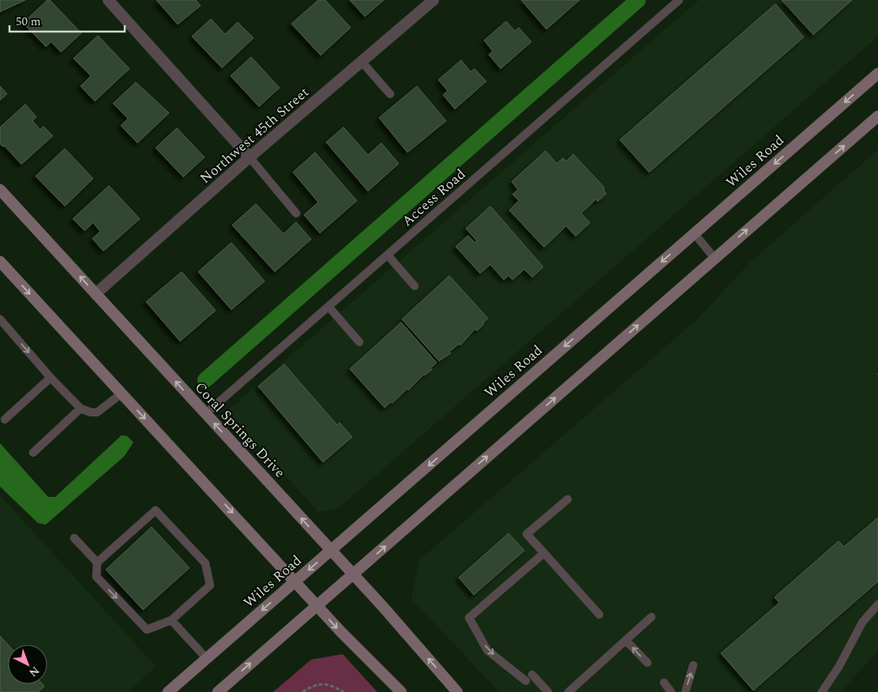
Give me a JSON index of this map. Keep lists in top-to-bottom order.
{
  "streets": {
    "main road": ["Wiles Road", "Coral Springs Drive"],
    "street": ["Northwest 45th Street"],
    "lane": ["Access Road"]
  },
  "crossings": [
    ["Northwest 45th Street", "Coral Springs Drive"],
    ["Wiles Road", "Coral Springs Drive"],
    ["Access Road", "Coral Springs Drive"]
  ],
  "scale_bar": "50 m",
  "north": "bottom right"
}
